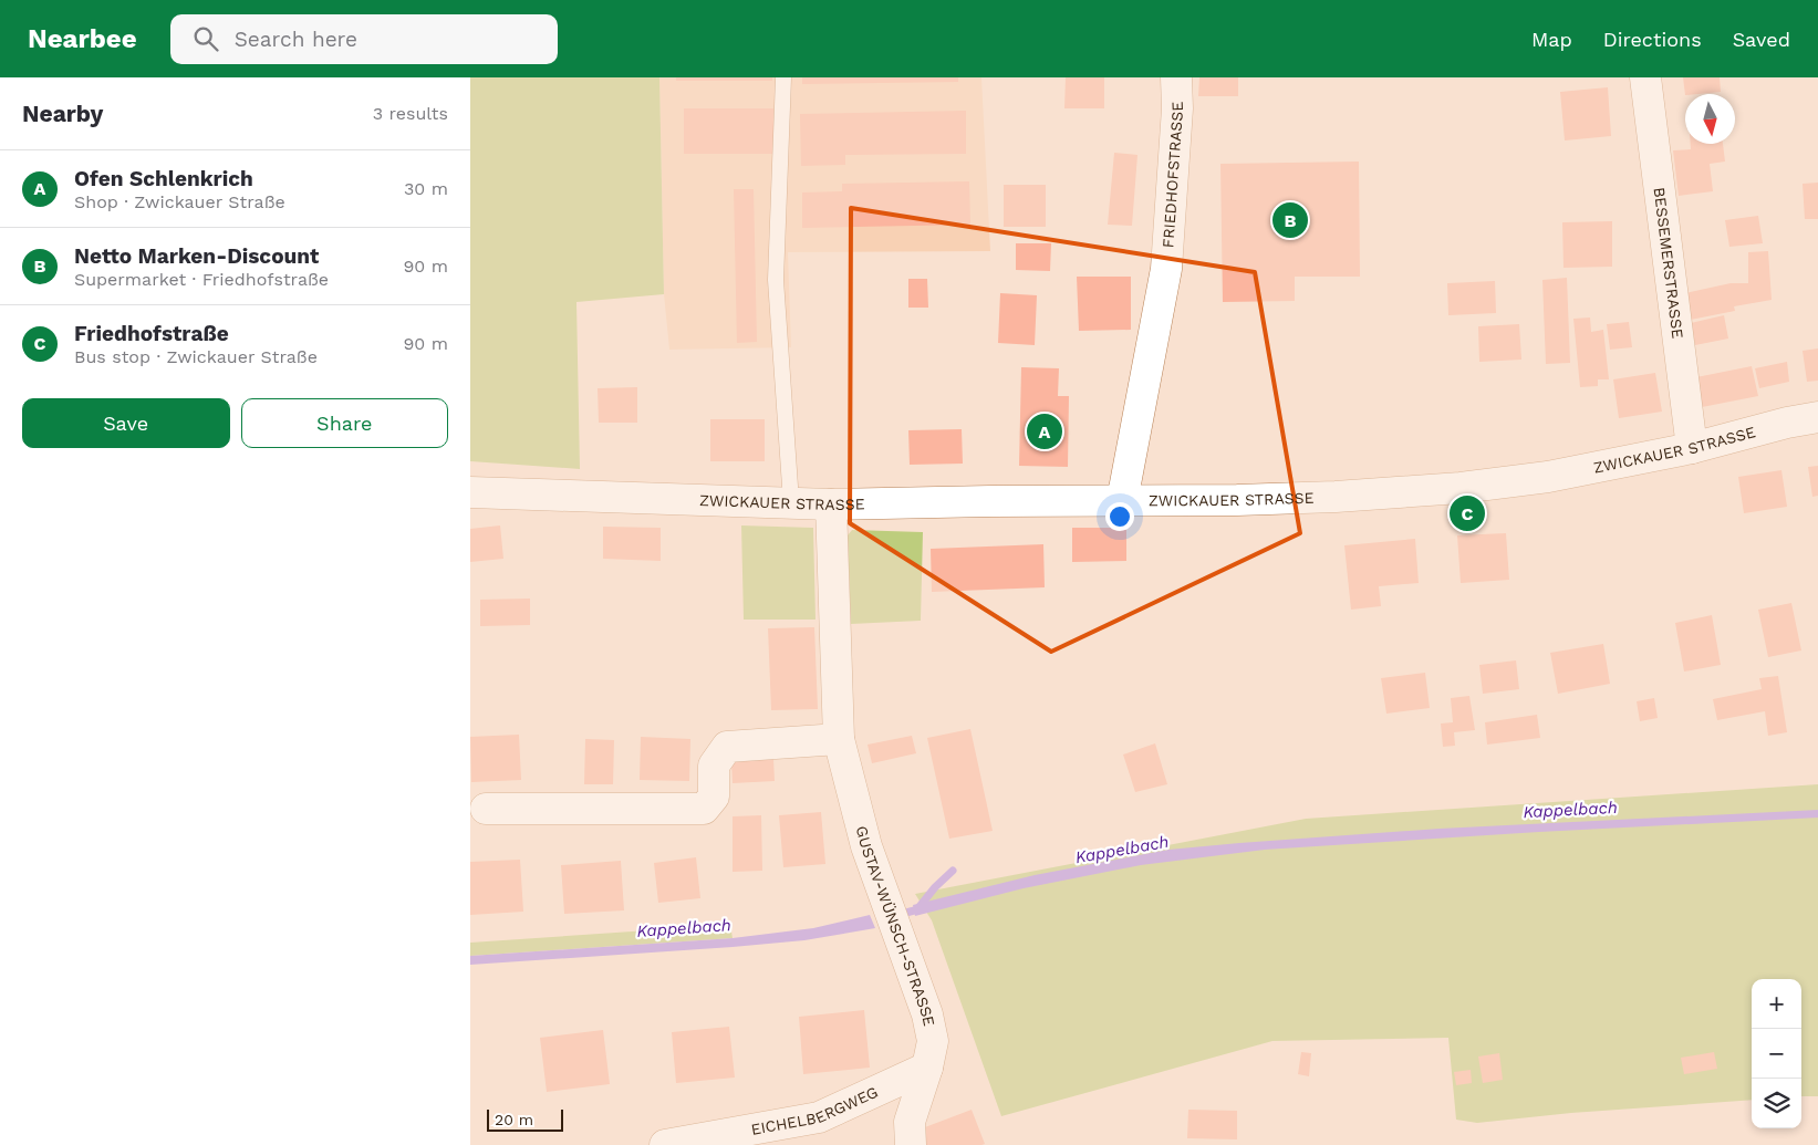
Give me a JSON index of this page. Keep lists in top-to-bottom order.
{
  "streets": {
    "street": [
      "FRIEDHOFSTRASSE",
      "BESSEMERSTRASSE",
      "ZWICKAUER STRASSE",
      "GUSTAV-WÜNSCH-STRASSE",
      "EICHELBERGWEG"
    ]
  },
  "crossings": [
    ["FRIEDHOFSTRASSE", "ZWICKAUER STRASSE"],
    ["BESSEMERSTRASSE", "ZWICKAUER STRASSE"],
    ["ZWICKAUER STRASSE", "GUSTAV-WÜNSCH-STRASSE"],
    ["GUSTAV-WÜNSCH-STRASSE", "EICHELBERGWEG"]
  ],
  "water": ["Kappelbach"],
  "scale_bar": "20 m",
  "north": "bottom",
  "page": {
    "header": "Nearbee",
    "search": "Search here",
    "nav": ["Map", "Directions", "Saved"],
    "heading": ["Nearby", "3 results"],
    "list": [
      {
        "mark": "A",
        "name": "Ofen Schlenkrich",
        "note": "Shop · Zwickauer Straße",
        "value": "30 m"
      },
      {
        "mark": "B",
        "name": "Netto Marken-Discount",
        "note": "Supermarket · Friedhofstraße",
        "value": "90 m"
      },
      {
        "mark": "C",
        "name": "Friedhofstraße",
        "note": "Bus stop · Zwickauer Straße",
        "value": "90 m"
      }
    ],
    "pins": ["B", "A", "C"],
    "buttons": ["Save", "Share"],
    "map_buttons": ["+", "−"],
    "scale": "20 m"
  }
}
